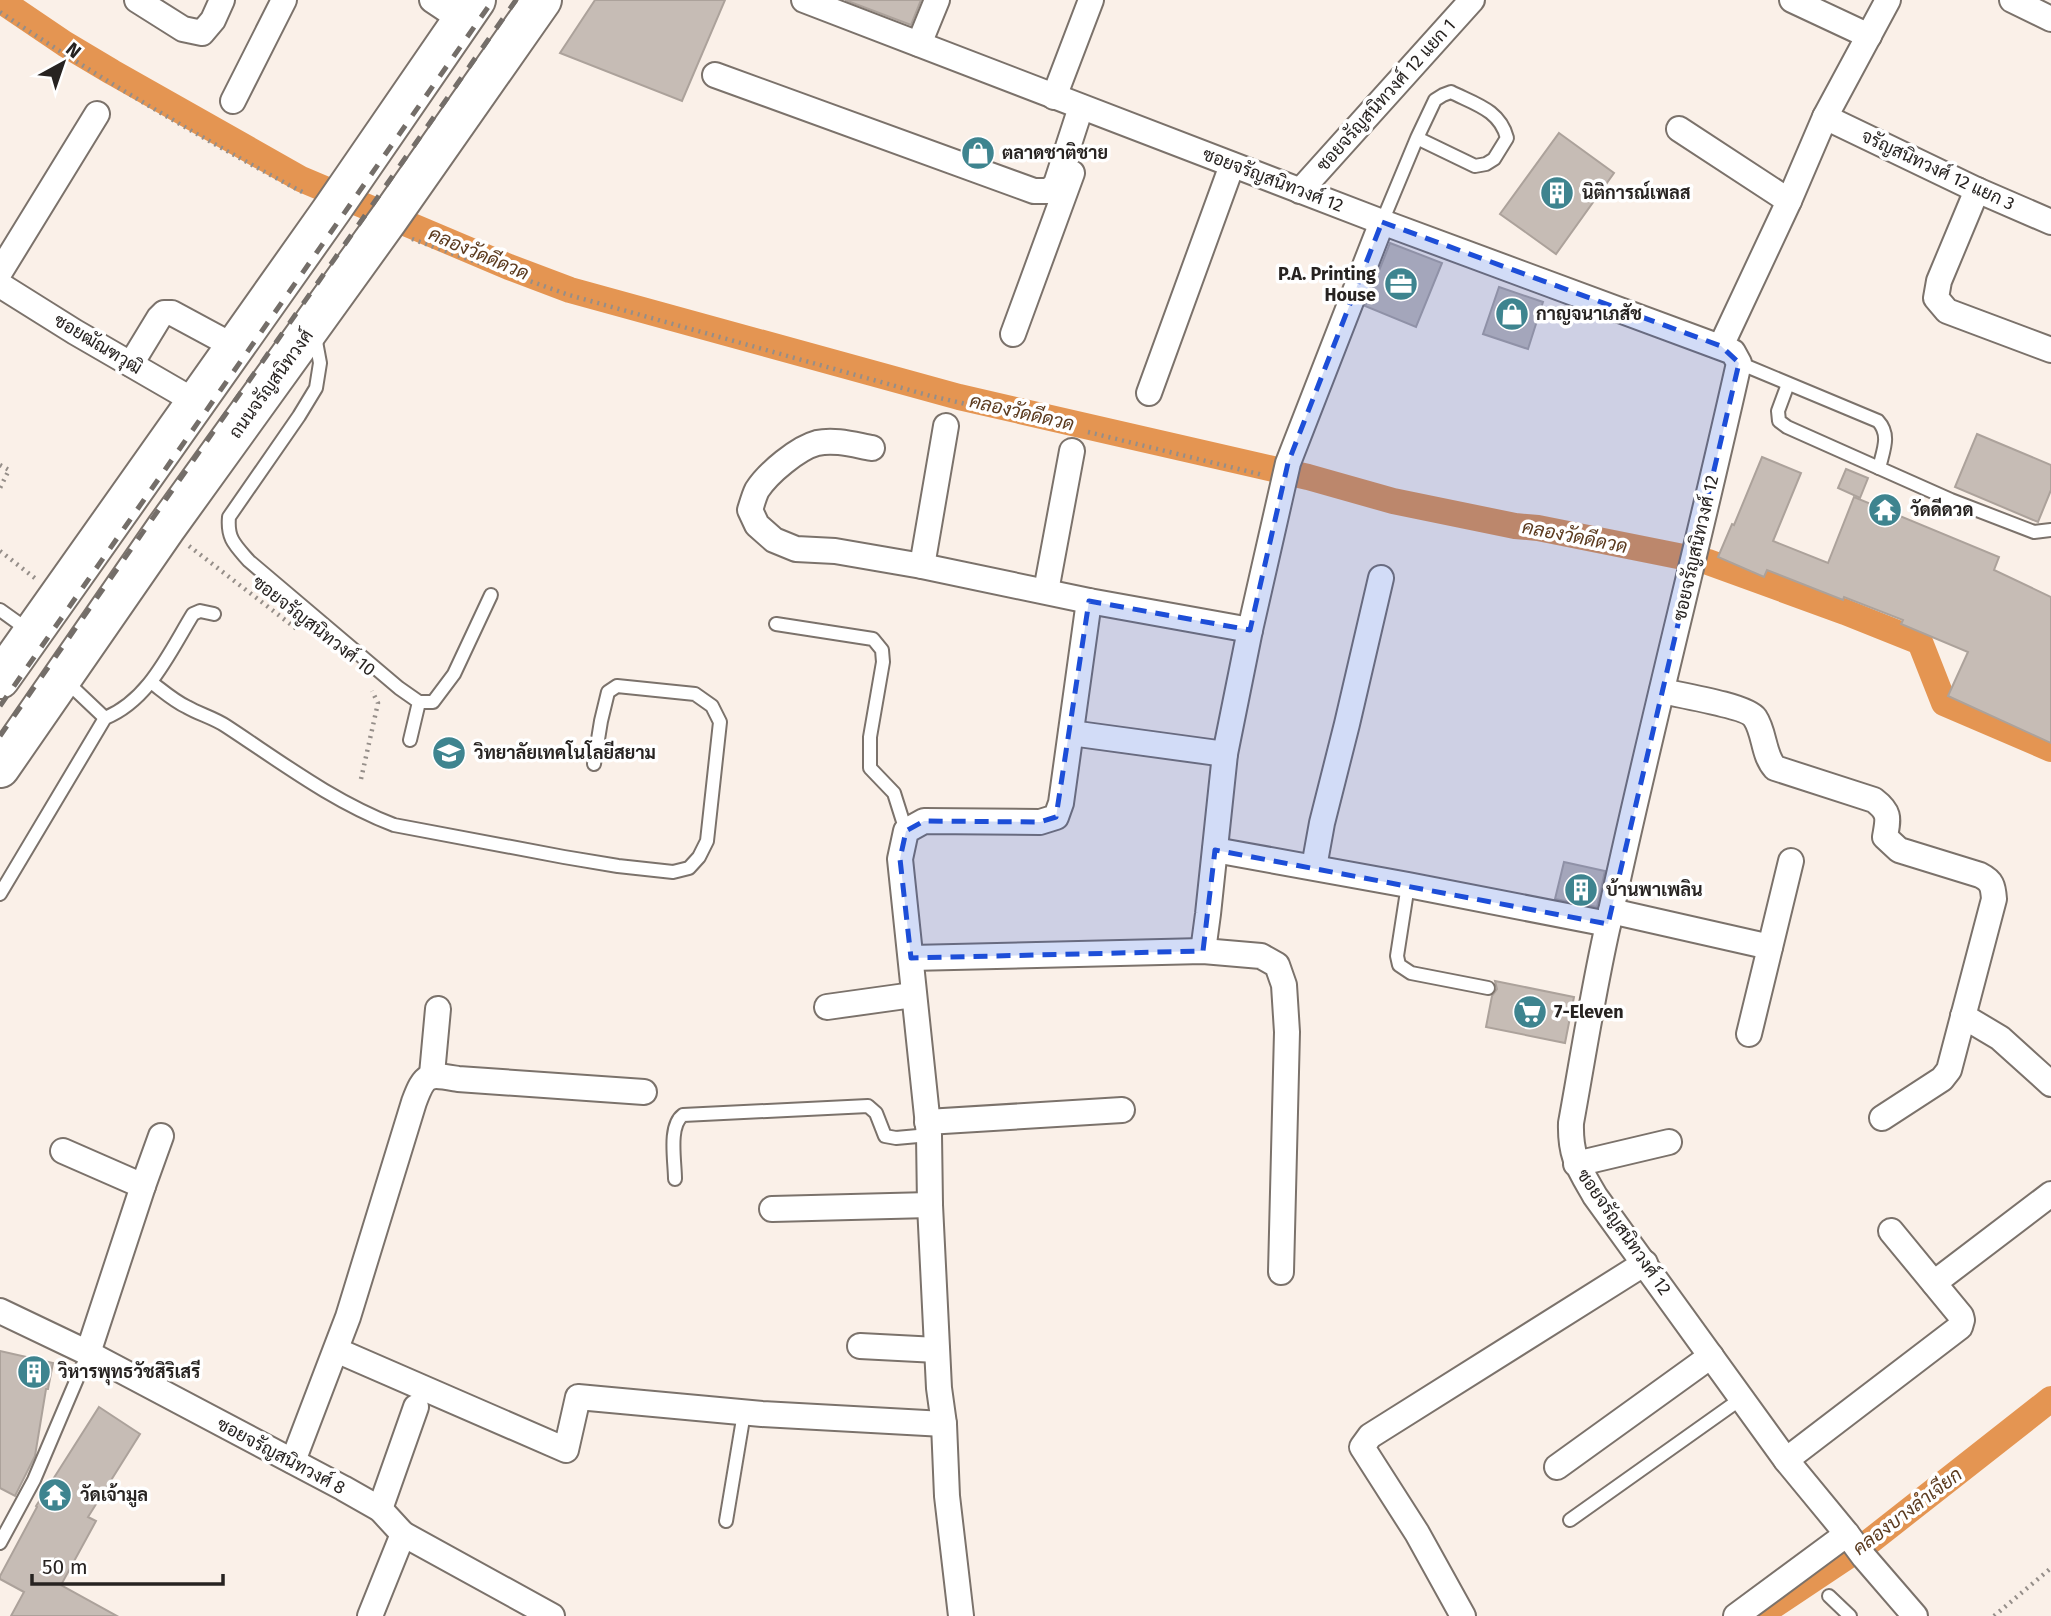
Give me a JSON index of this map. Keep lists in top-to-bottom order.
{
  "streets": {
    "main road": ["ถนนจรัญสนิทวงศ์"],
    "street": [
      "ซอยจรัญสนิทวงศ์ 12 แยก 1",
      "จรัญสนิทวงศ์ 12 แยก 3",
      "ซอยจรัญสนิทวงศ์ 12",
      "ซอยฒัณฑวุฒิ",
      "ซอยจรัญสนิทวงศ์ 8"
    ],
    "path": ["ซอยจรัญสนิทวงศ์ 10"]
  },
  "crossings": [
    ["ซอยจรัญสนิทวงศ์ 12 แยก 1", "ซอยจรัญสนิทวงศ์ 12"],
    ["ถนนจรัญสนิทวงศ์", "ซอยจรัญสนิทวงศ์ 10"]
  ],
  "water": ["คลองวัดดีดวด", "คลองบางลำเจียก"],
  "places": {
    "shop": ["ตลาดชาติชาย", "กาญจนาเภสัช"],
    "building": ["นิติการณ์เพลส", "บ้านพาเพลิน", "วิหารพุทธวัชสิริเสรี"],
    "office": ["P.A. Printing House"],
    "temple": ["วัดดีดวด", "วัดเจ้ามูล"],
    "school or university": ["วิทยาลัยเทคโนโลยีสยาม"],
    "supermarket": ["7-Eleven"]
  },
  "scale_bar": "50 m",
  "north": "top right"
}
